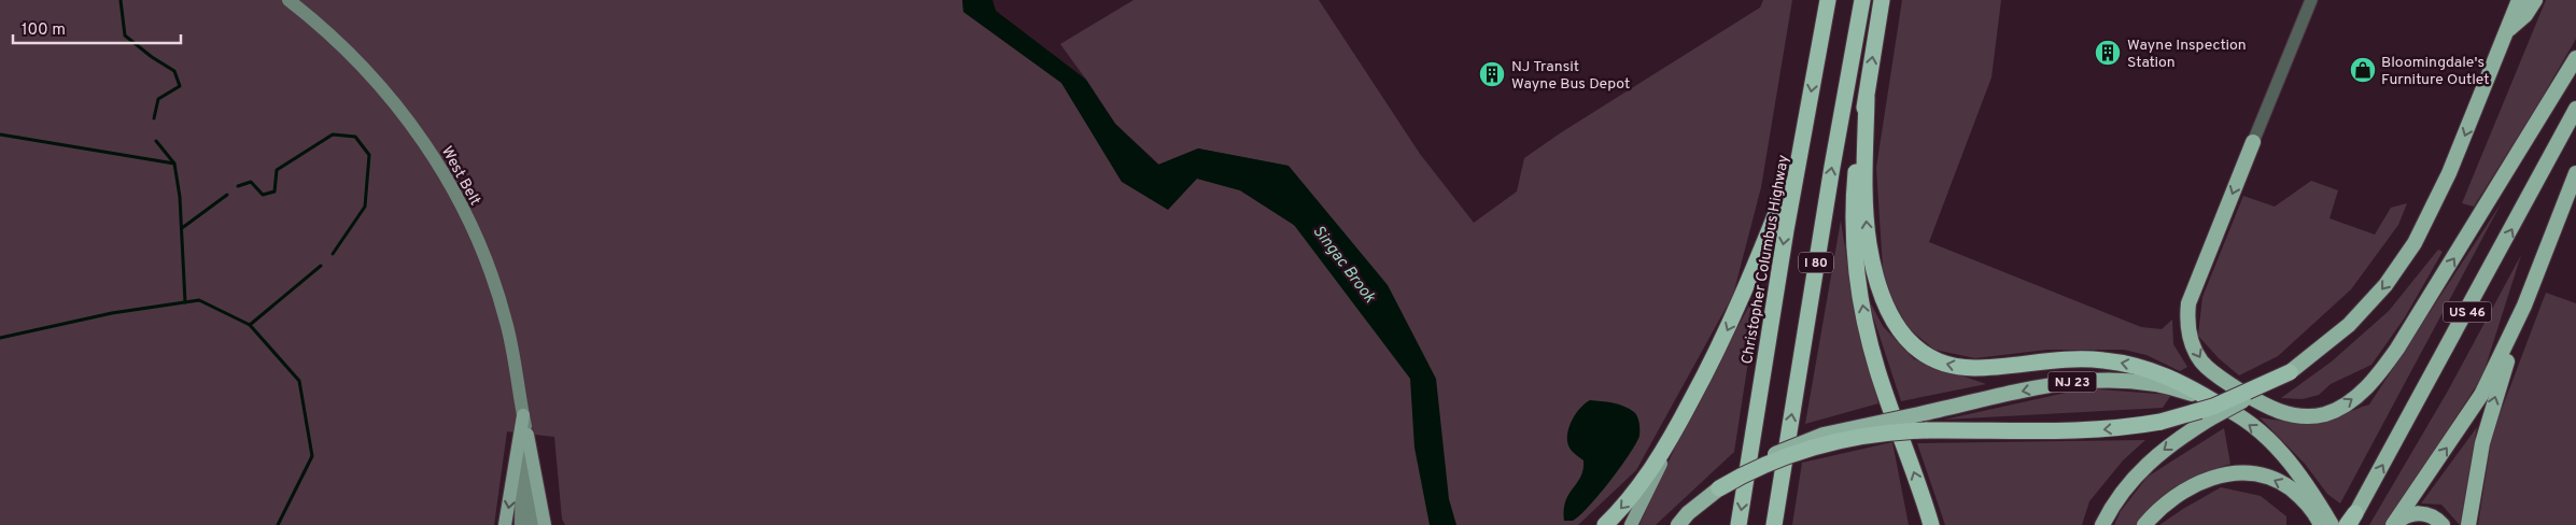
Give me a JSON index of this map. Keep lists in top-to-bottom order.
{
  "streets": {
    "highway": [
      "Christopher Columbus Highway",
      "I 80",
      "US 46",
      "NJ 23"
    ],
    "main road": ["West Belt"]
  },
  "water": ["Singac Brook"],
  "places": {
    "building": ["Wayne Inspection Station", "NJ Transit Wayne Bus Depot"],
    "shop": ["Bloomingdale's Furniture Outlet"]
  },
  "scale_bar": "100 m"
}
